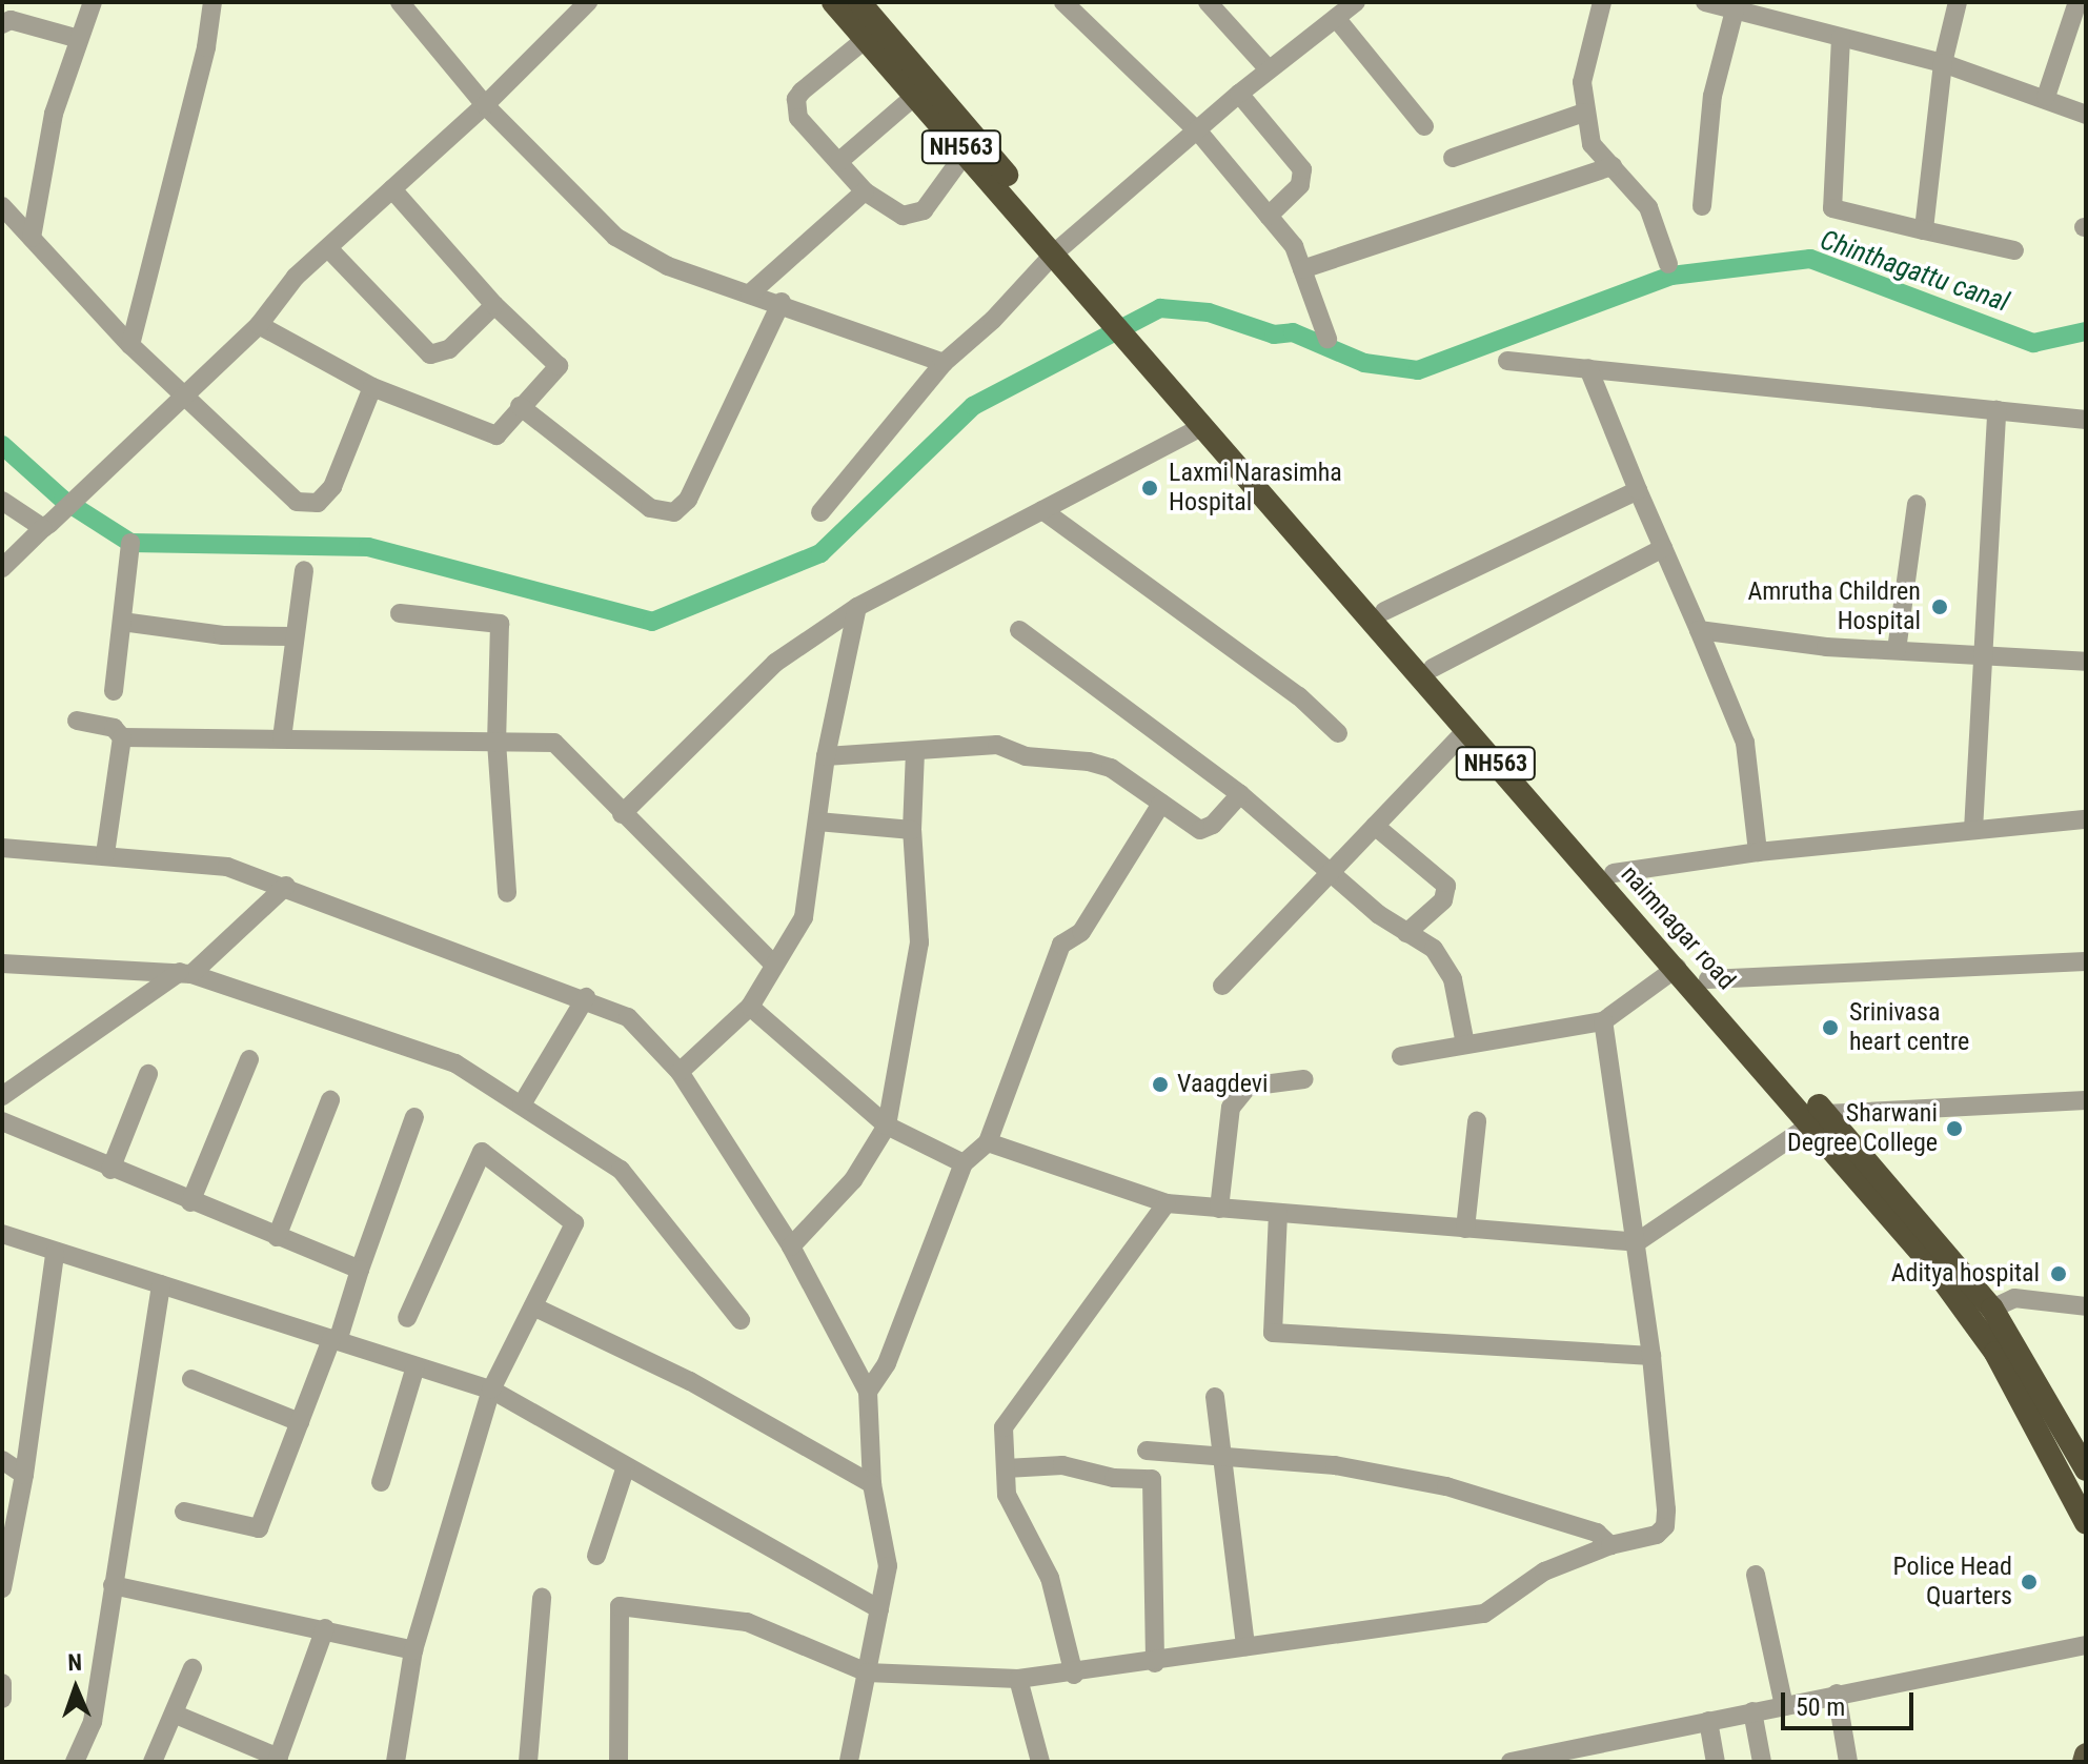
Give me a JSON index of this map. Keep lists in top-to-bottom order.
{
  "streets": {
    "highway": ["NH563", "naimnagar road"]
  },
  "crossings": [
    ["NH563", "naimnagar road"]
  ],
  "water": ["Chinthagattu canal"],
  "places": [
    "Laxmi Narasimha Hospital",
    "Amrutha Children Hospital",
    "Srinivasa heart centre",
    "Vaagdevi",
    "Sharwani Degree College",
    "Aditya hospital",
    "Police Head Quarters"
  ],
  "scale_bar": "50 m",
  "north": "top"
}
